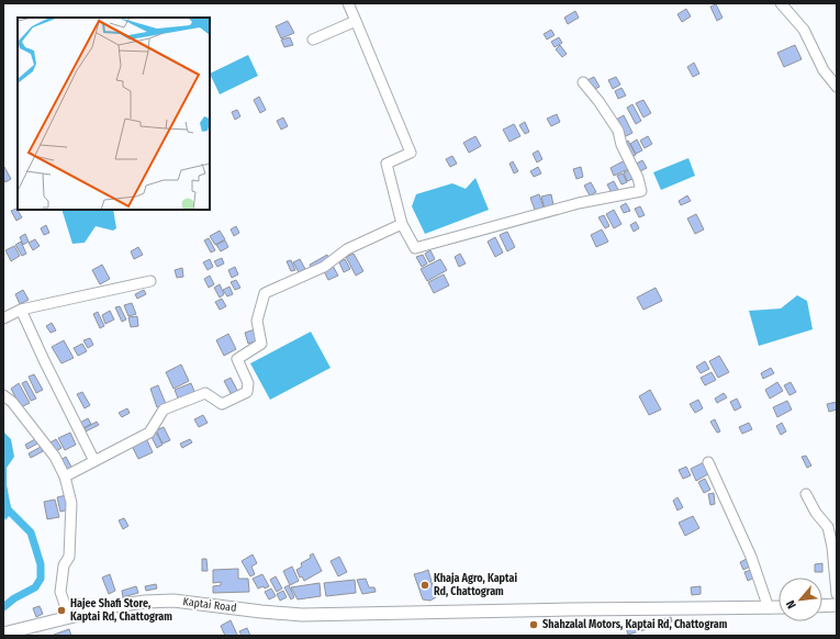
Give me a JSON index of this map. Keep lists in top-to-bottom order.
{
  "streets": {
    "main road": ["Kaptai Road"]
  },
  "places": ["Khaja Agro, Kaptai Rd, Chattogram", "Hajee Shafi Store, Kaptai Rd, Chattogram", "Shahzalal Motors, Kaptai Rd, Chattogram"],
  "north": "bottom left"
}
